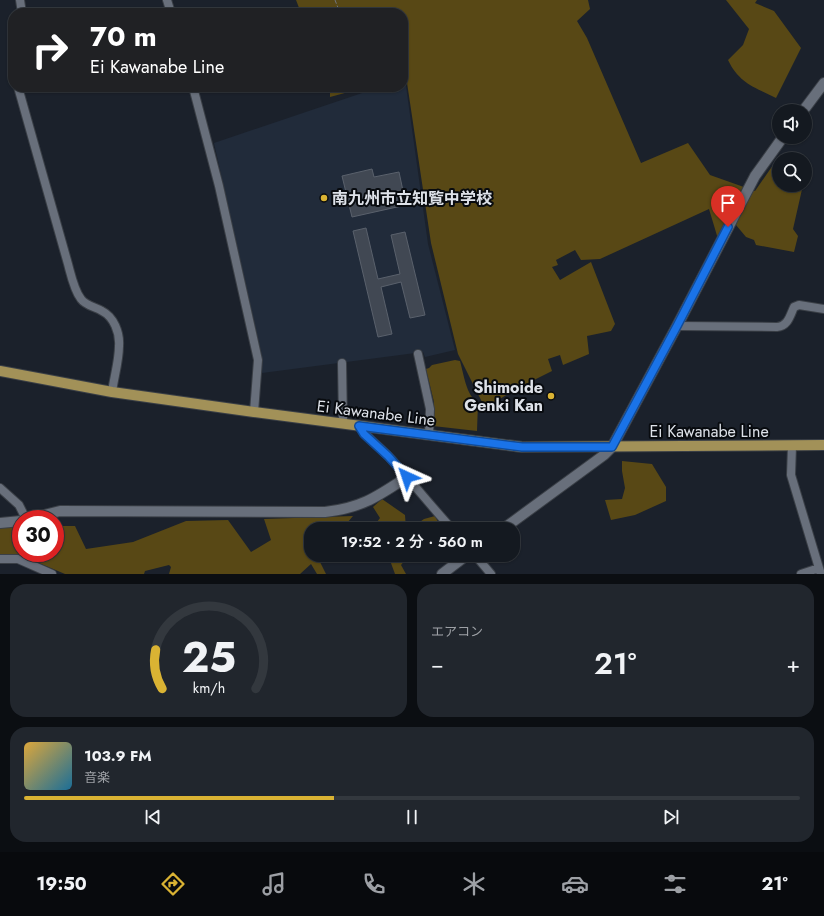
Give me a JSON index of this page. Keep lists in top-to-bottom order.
{
  "streets": {
    "main road": ["Ei Kawanabe Line"]
  },
  "places": ["南九州市立知覧中学校", "Shimoide Genki Kan"],
  "page": {
    "turn": ["70 m", "Ei Kawanabe Line"],
    "limit": "30",
    "trip": "19:52 · 2 分 · 560 m",
    "tile": "エアコン",
    "heat": ["−", "21°", "+"],
    "song": ["103.9 FM", "音楽"],
    "tabs": ["19:50", "21°"],
    "gauge": ["25", "km/h"]
  }
}
